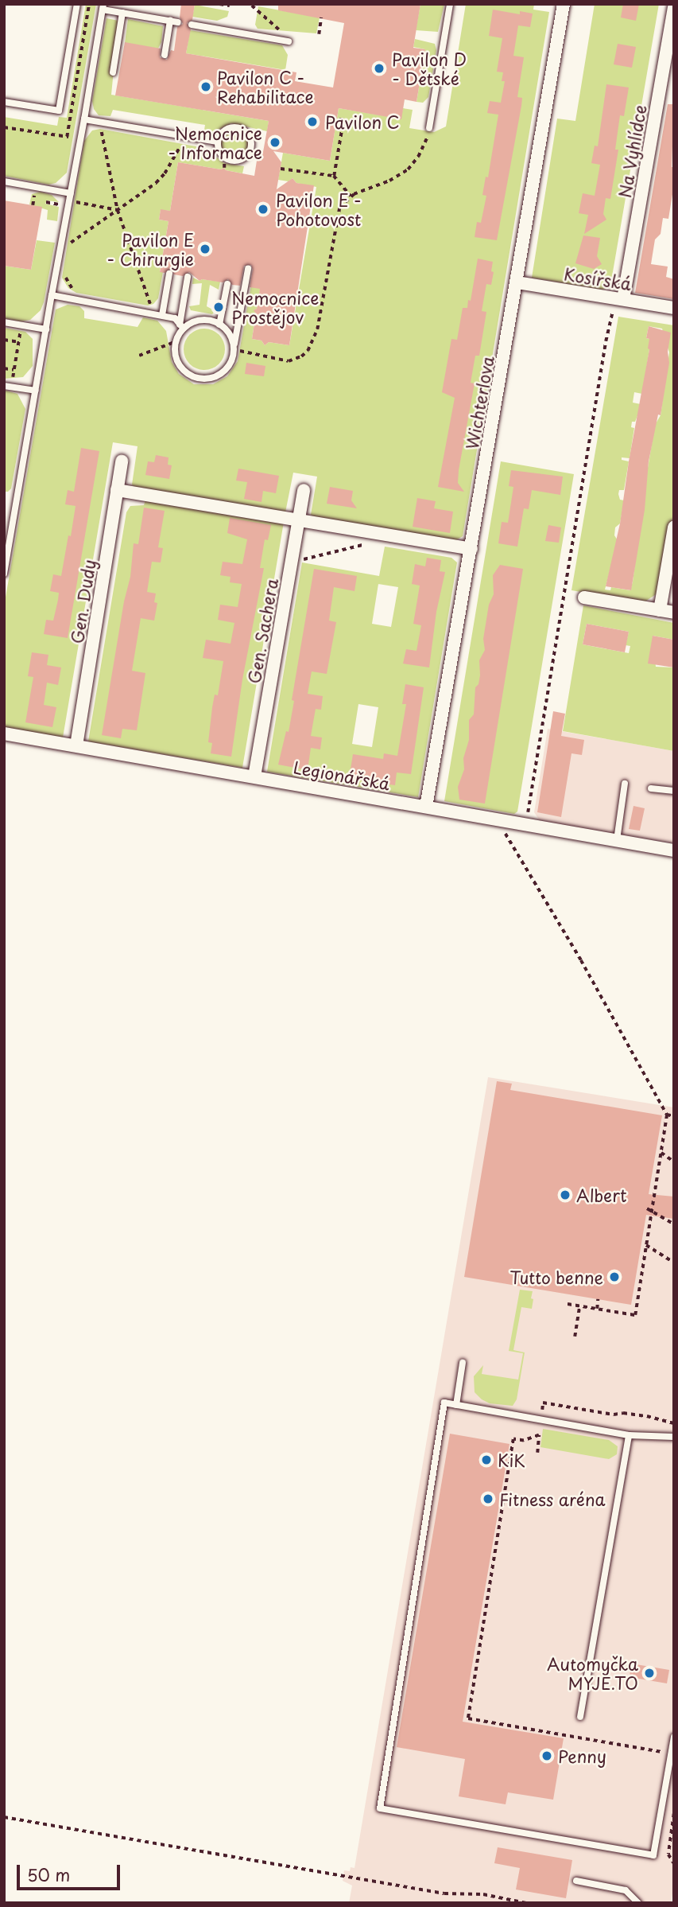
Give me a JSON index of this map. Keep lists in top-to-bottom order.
{
  "streets": {
    "street": [
      "Na Vyhlídce",
      "Kosířská",
      "Wichterlova",
      "Gen. Dudy",
      "Gen. Sachera",
      "Legionářská"
    ]
  },
  "crossings": [
    ["Na Vyhlídce", "Kosířská"],
    ["Kosířská", "Wichterlova"],
    ["Wichterlova", "Legionářská"],
    ["Gen. Dudy", "Legionářská"],
    ["Gen. Sachera", "Legionářská"]
  ],
  "places": [
    "Pavilon D - Dětské",
    "Pavilon C - Rehabilitace",
    "Pavilon C",
    "Nemocnice - Informace",
    "Pavilon E - Pohotovost",
    "Pavilon E - Chirurgie",
    "Nemocnice Prostějov",
    "Albert",
    "Tutto benne",
    "KiK",
    "Fitness aréna",
    "Automyčka MYJE.TO",
    "Penny"
  ],
  "scale_bar": "50 m"
}
